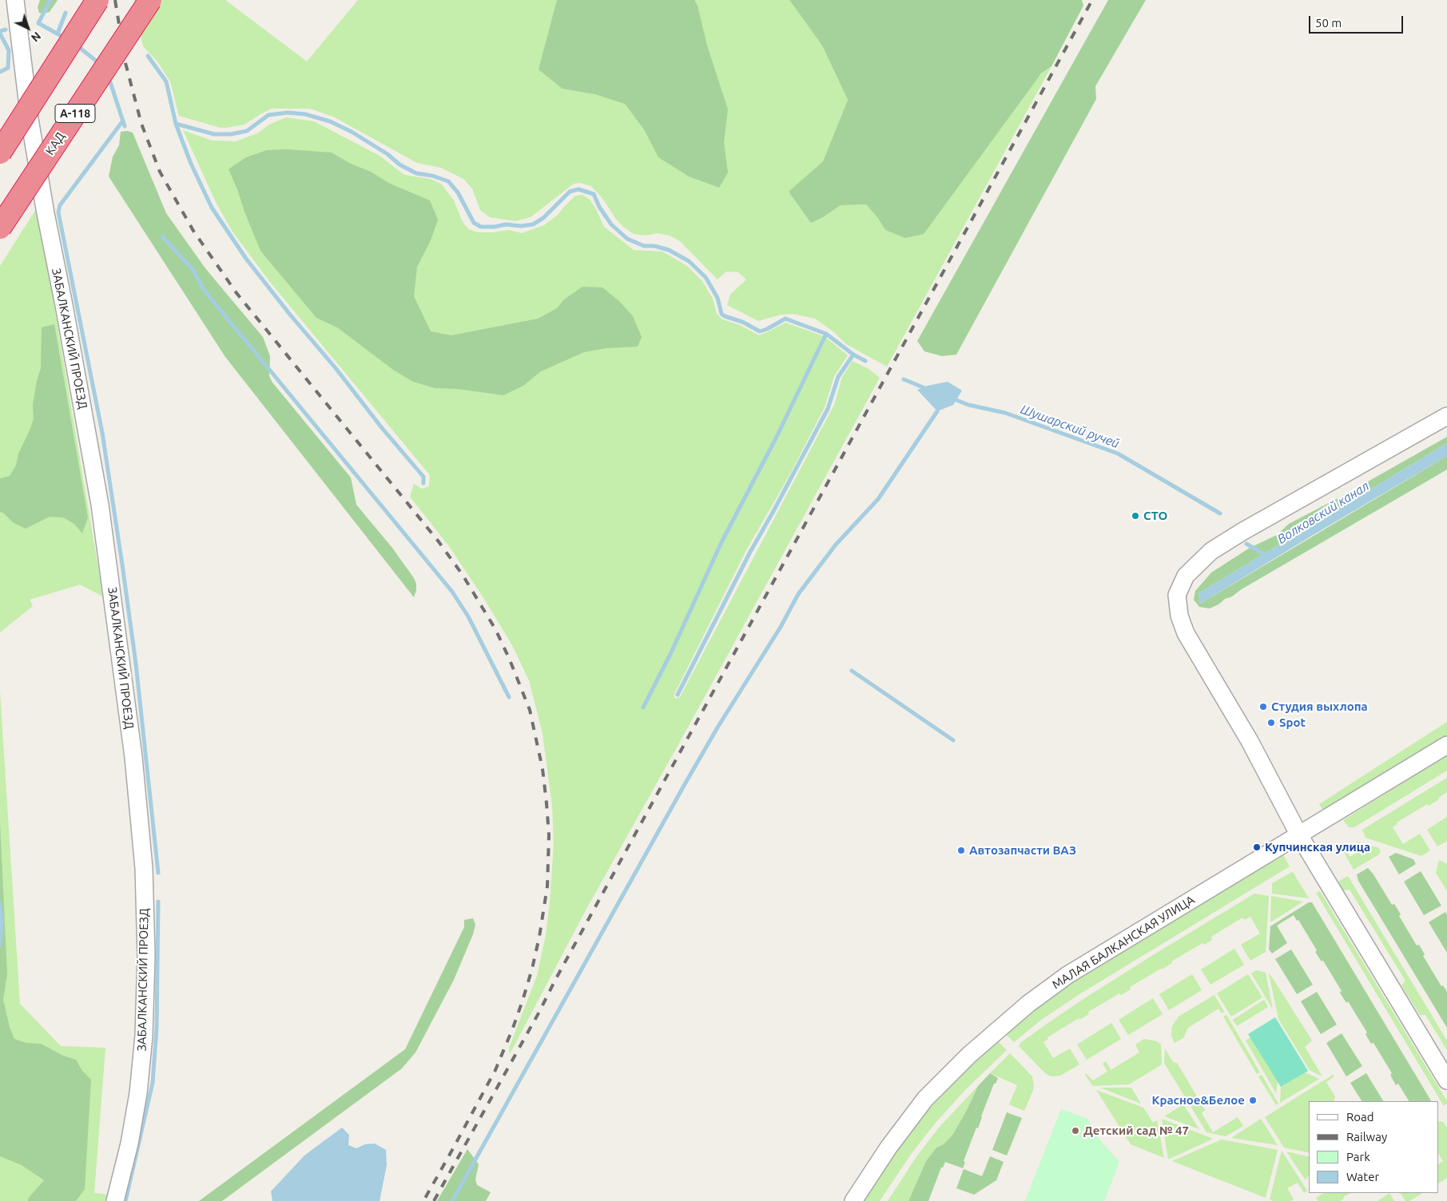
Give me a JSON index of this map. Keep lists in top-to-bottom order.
{
  "streets": {
    "highway": ["А-118", "КАД"],
    "street": ["ЗАБАЛКАНСКИЙ ПРОЕЗД", "МАЛАЯ БАЛКАНСКАЯ УЛИЦА"]
  },
  "water": ["Шушарский ручей", "Волковский канал"],
  "places": [
    "СТО",
    "Студия выхлопа",
    "Spot",
    "Купчинская улица",
    "Автозапчасти ВАЗ",
    "Красное&Белое",
    "Детский сад № 47"
  ],
  "legend": [
    "Road",
    "Railway",
    "Park",
    "Water"
  ],
  "scale_bar": "50 m",
  "north": "bottom right"
}
